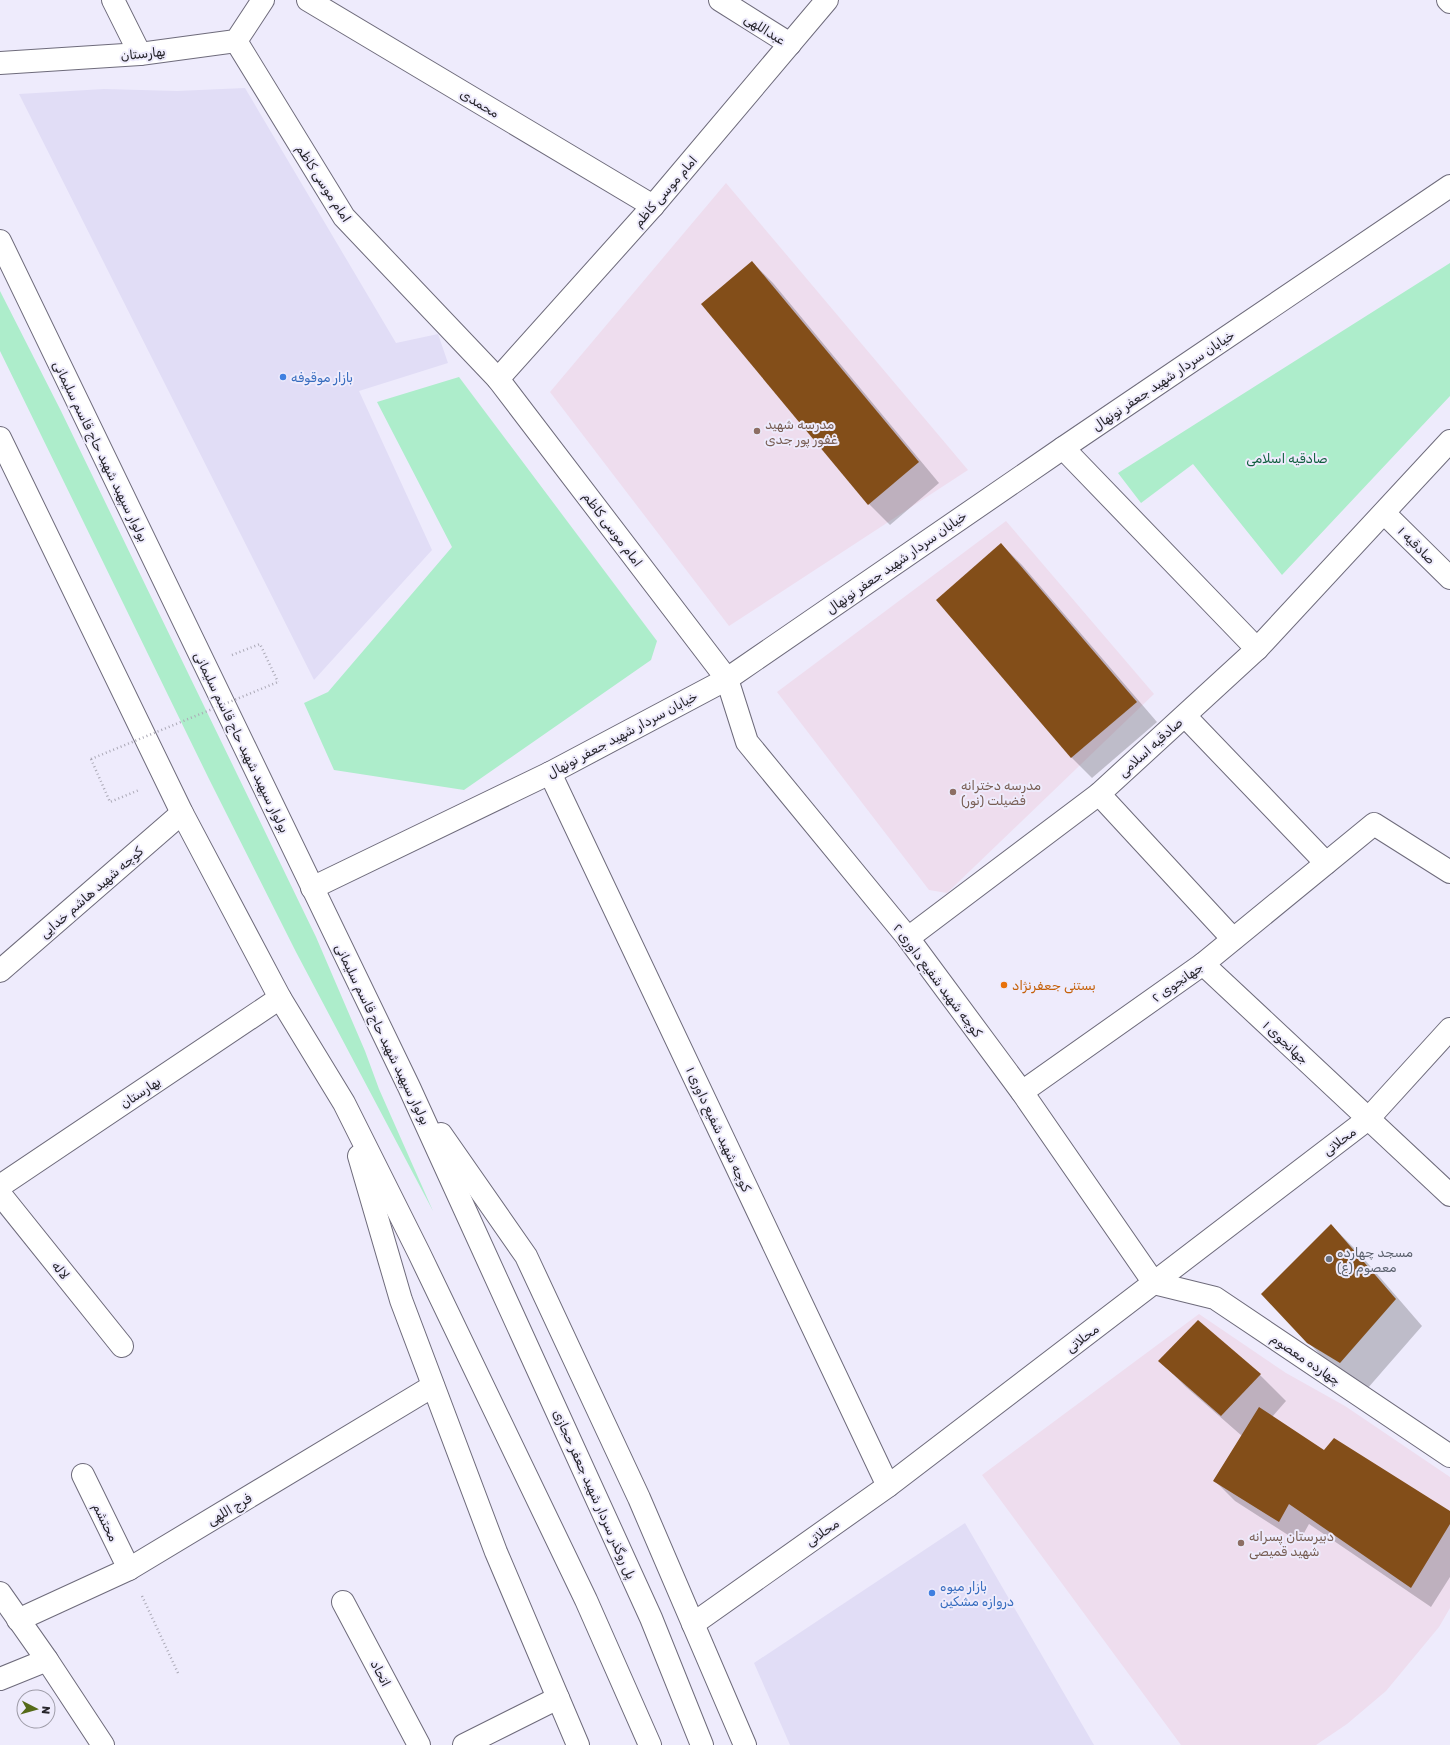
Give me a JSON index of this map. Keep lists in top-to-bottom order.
{
  "streets": {
    "street": [
      "عبداللهی",
      "بهارستان",
      "محمدی",
      "امام موسی کاظم",
      "خیابان سردار شهید جعفر نونهال",
      "بولوار سپهبد شهید حاج قاسم سلیمانی",
      "صادقیه ۱",
      "صادقیه اسلامی",
      "کوچه شهید هاشم خدایی",
      "کوچه شهید شفیع داوری ۲",
      "جهانجوی ۲",
      "جهانجوی ۱",
      "کوچه شهید شفیع داوری ۱",
      "محلاتی",
      "لاله",
      "چهارده معصوم",
      "پل روگذر سردار شهید جعفر حجازی",
      "فرج اللهی",
      "محتشم",
      "اتحاد"
    ]
  },
  "crossings": [
    ["عبداللهی", "امام موسی کاظم"],
    ["بهارستان", "امام موسی کاظم"],
    ["محمدی", "امام موسی کاظم"],
    ["امام موسی کاظم", "خیابان سردار شهید جعفر نونهال"],
    ["امام موسی کاظم", "کوچه شهید شفیع داوری ۲"],
    ["خیابان سردار شهید جعفر نونهال", "بولوار سپهبد شهید حاج قاسم سلیمانی"],
    ["خیابان سردار شهید جعفر نونهال", "کوچه شهید شفیع داوری ۲"],
    ["خیابان سردار شهید جعفر نونهال", "کوچه شهید شفیع داوری ۱"],
    ["بولوار سپهبد شهید حاج قاسم سلیمانی", "پل روگذر سردار شهید جعفر حجازی"],
    ["صادقیه ۱", "صادقیه اسلامی"],
    ["صادقیه اسلامی", "کوچه شهید شفیع داوری ۲"],
    ["کوچه شهید شفیع داوری ۲", "جهانجوی ۲"],
    ["کوچه شهید شفیع داوری ۲", "محلاتی"],
    ["کوچه شهید شفیع داوری ۲", "چهارده معصوم"],
    ["جهانجوی ۲", "جهانجوی ۱"],
    ["جهانجوی ۱", "محلاتی"],
    ["کوچه شهید شفیع داوری ۱", "محلاتی"],
    ["محلاتی", "چهارده معصوم"],
    ["فرج اللهی", "محتشم"]
  ],
  "parks": ["صادقیه اسلامی"],
  "places": [
    "بازار موقوفه",
    "مدرسه شهید غفور پور جدی",
    "مدرسه دخترانه فضیلت (نور)",
    "بستنی جعفرنژاد",
    "مسجد چهارده معصوم (ع)",
    "دبیرستان پسرانه شهید قمیصی",
    "بازار میوه دروازه مشکین"
  ],
  "north": "right"
}
